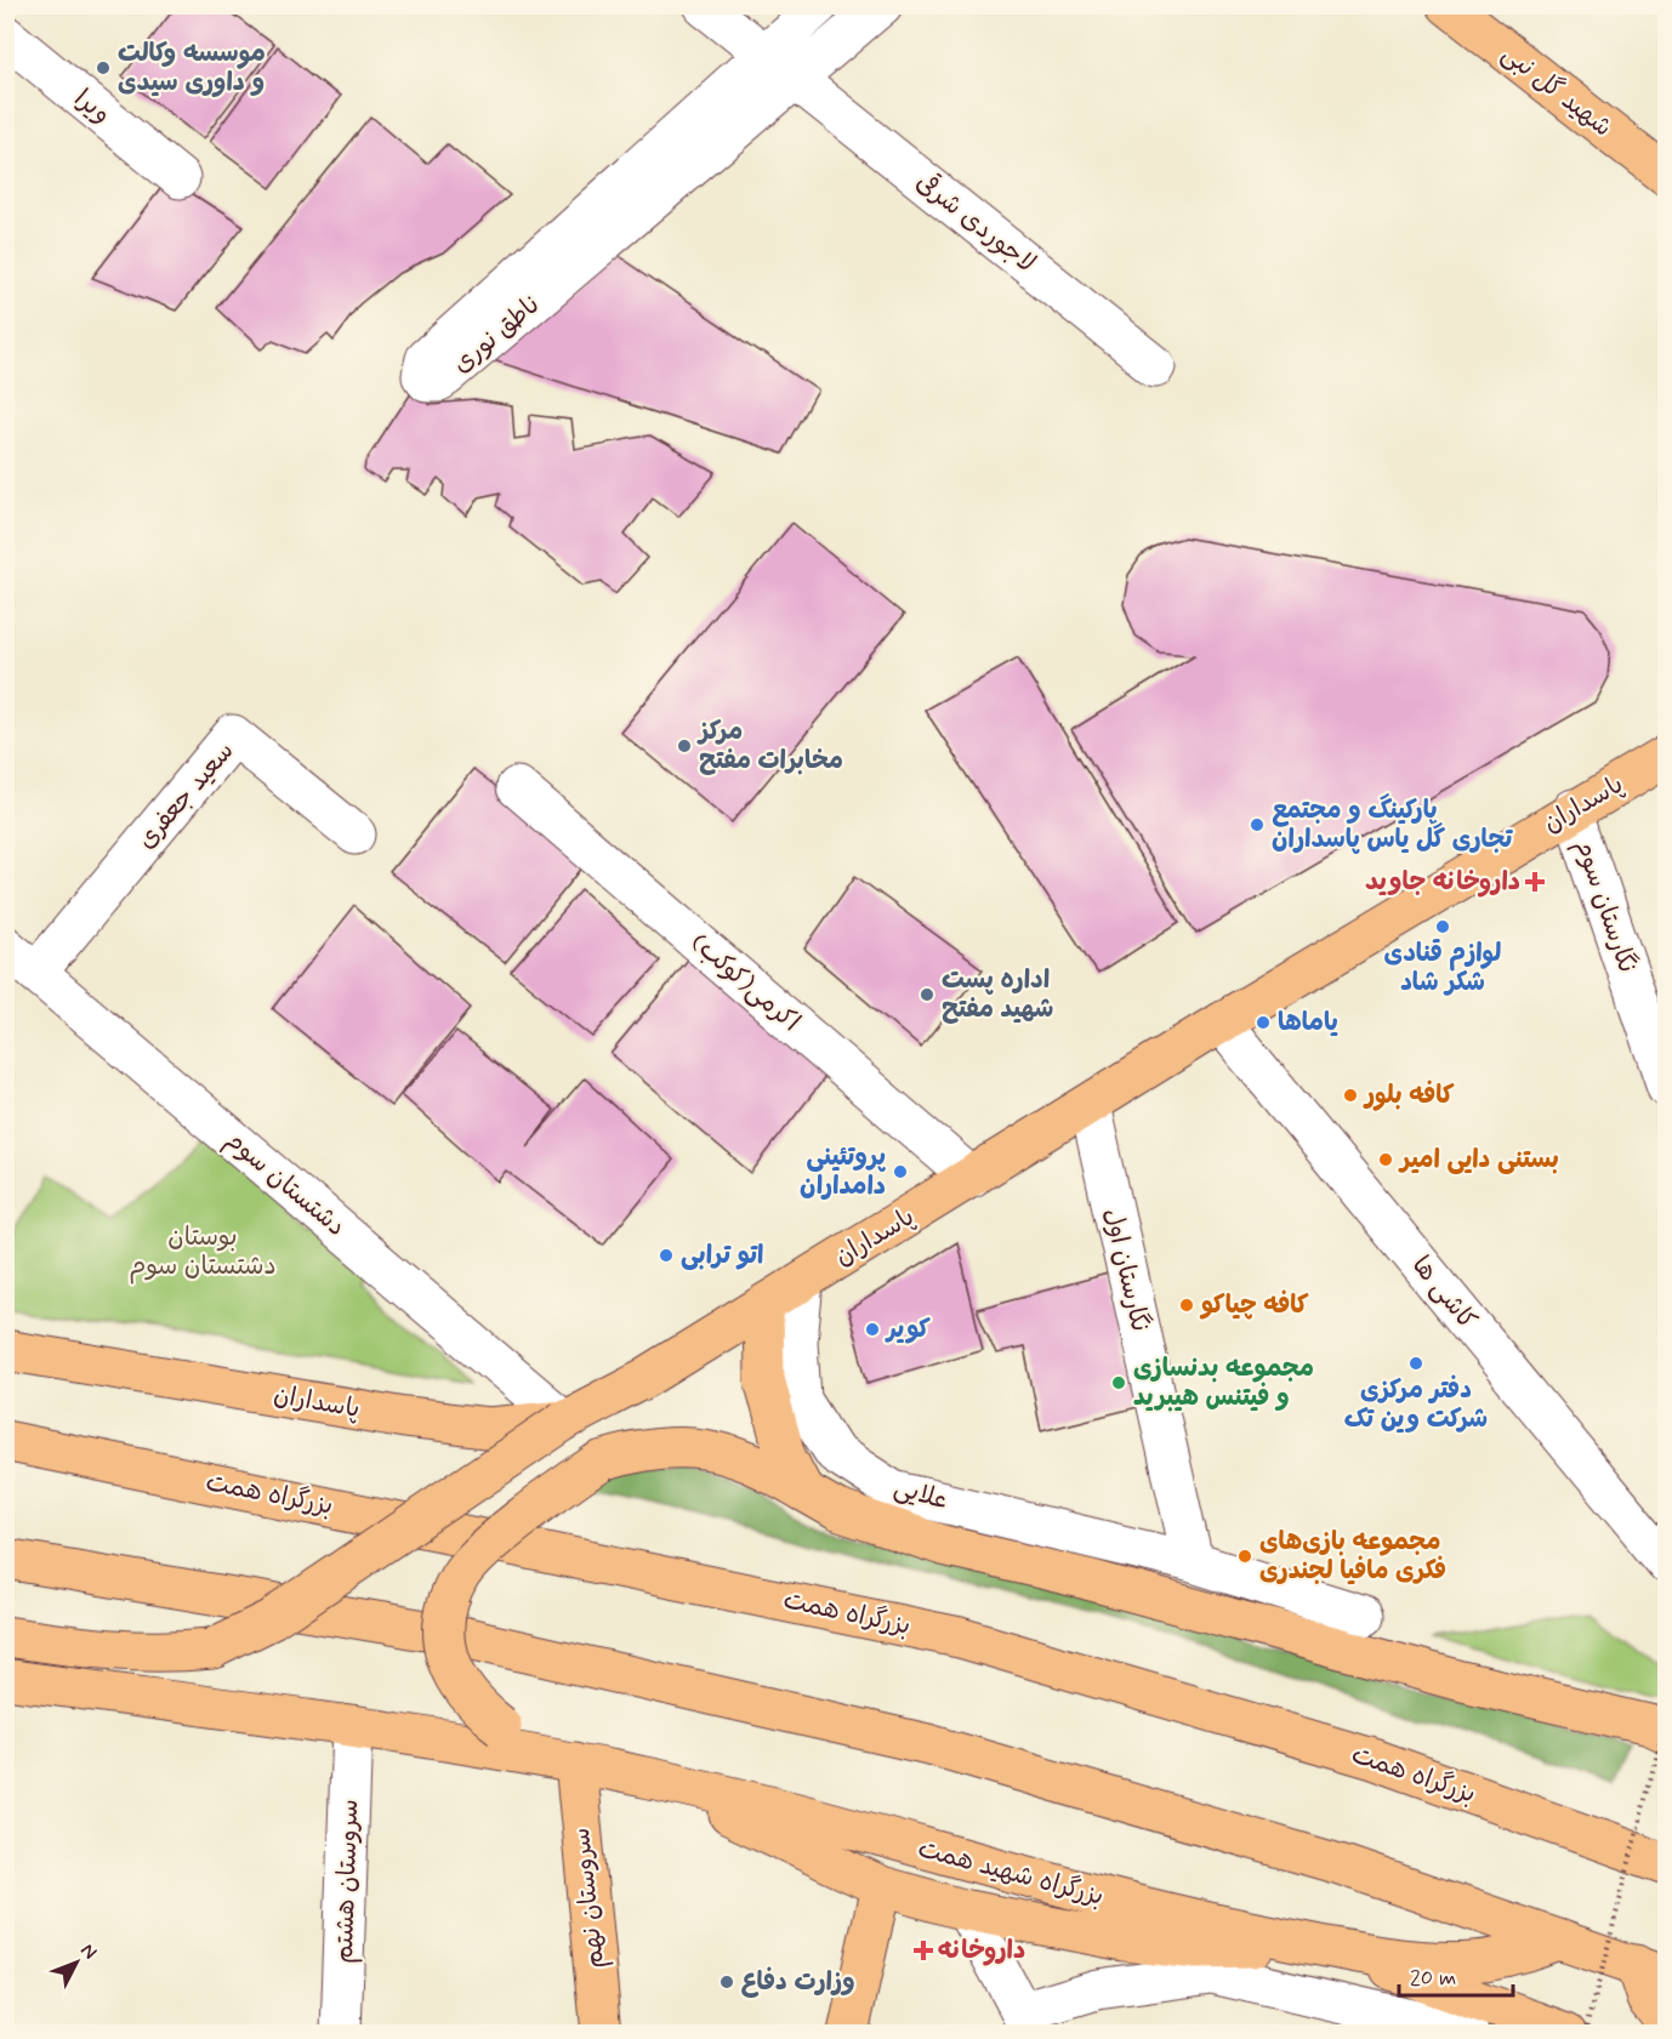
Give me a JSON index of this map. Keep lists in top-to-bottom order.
{
  "streets": {
    "main road": [
      "شهید گل نبی",
      "پاسداران",
      "بزرگراه همت",
      "بزرگراه شهید همت",
      "سروستان نهم"
    ],
    "street": [
      "ویرا",
      "لاجوردی شرقی",
      "ناطق نوری",
      "سعید جعفری",
      "نگارستان سوم",
      "اکرمی(کوکب)",
      "دشتستان سوم",
      "نگارستان اول",
      "کاشی ها",
      "علایی",
      "سروستان هشتم"
    ]
  },
  "crossings": [
    ["لاجوردی شرقی", "ناطق نوری"],
    ["سعید جعفری", "دشتستان سوم"],
    ["پاسداران", "نگارستان سوم"],
    ["پاسداران", "اکرمی(کوکب)"],
    ["پاسداران", "دشتستان سوم"],
    ["پاسداران", "نگارستان اول"],
    ["پاسداران", "کاشی ها"],
    ["پاسداران", "علایی"],
    ["نگارستان اول", "علایی"],
    ["بزرگراه شهید همت", "سروستان هشتم"],
    ["بزرگراه شهید همت", "سروستان نهم"]
  ],
  "parks": ["بوستان دشتستان سوم"],
  "places": {
    "other": [
      "موسسه وکالت و داوری سیدی",
      "مرکز مخابرات مفتح",
      "پارکینگ و مجتمع تجاری گل یاس پاسداران",
      "لوازم قنادی شکر شاد",
      "اداره پست شهید مفتح",
      "یاماها",
      "کافه بلور",
      "بستنی دایی امیر",
      "پروتئینی دامداران",
      "اتو ترابی",
      "کافه چیاکو",
      "کویر",
      "دفتر مرکزی شرکت وین تک",
      "مجموعه بدنسازی و فیتنس هیبرید",
      "مجموعه بازی‌های فکری مافیا لجندری",
      "وزارت دفاع"
    ],
    "health": ["داروخانه جاوید", "داروخانه"]
  },
  "scale_bar": "20 m",
  "north": "top right"
}
